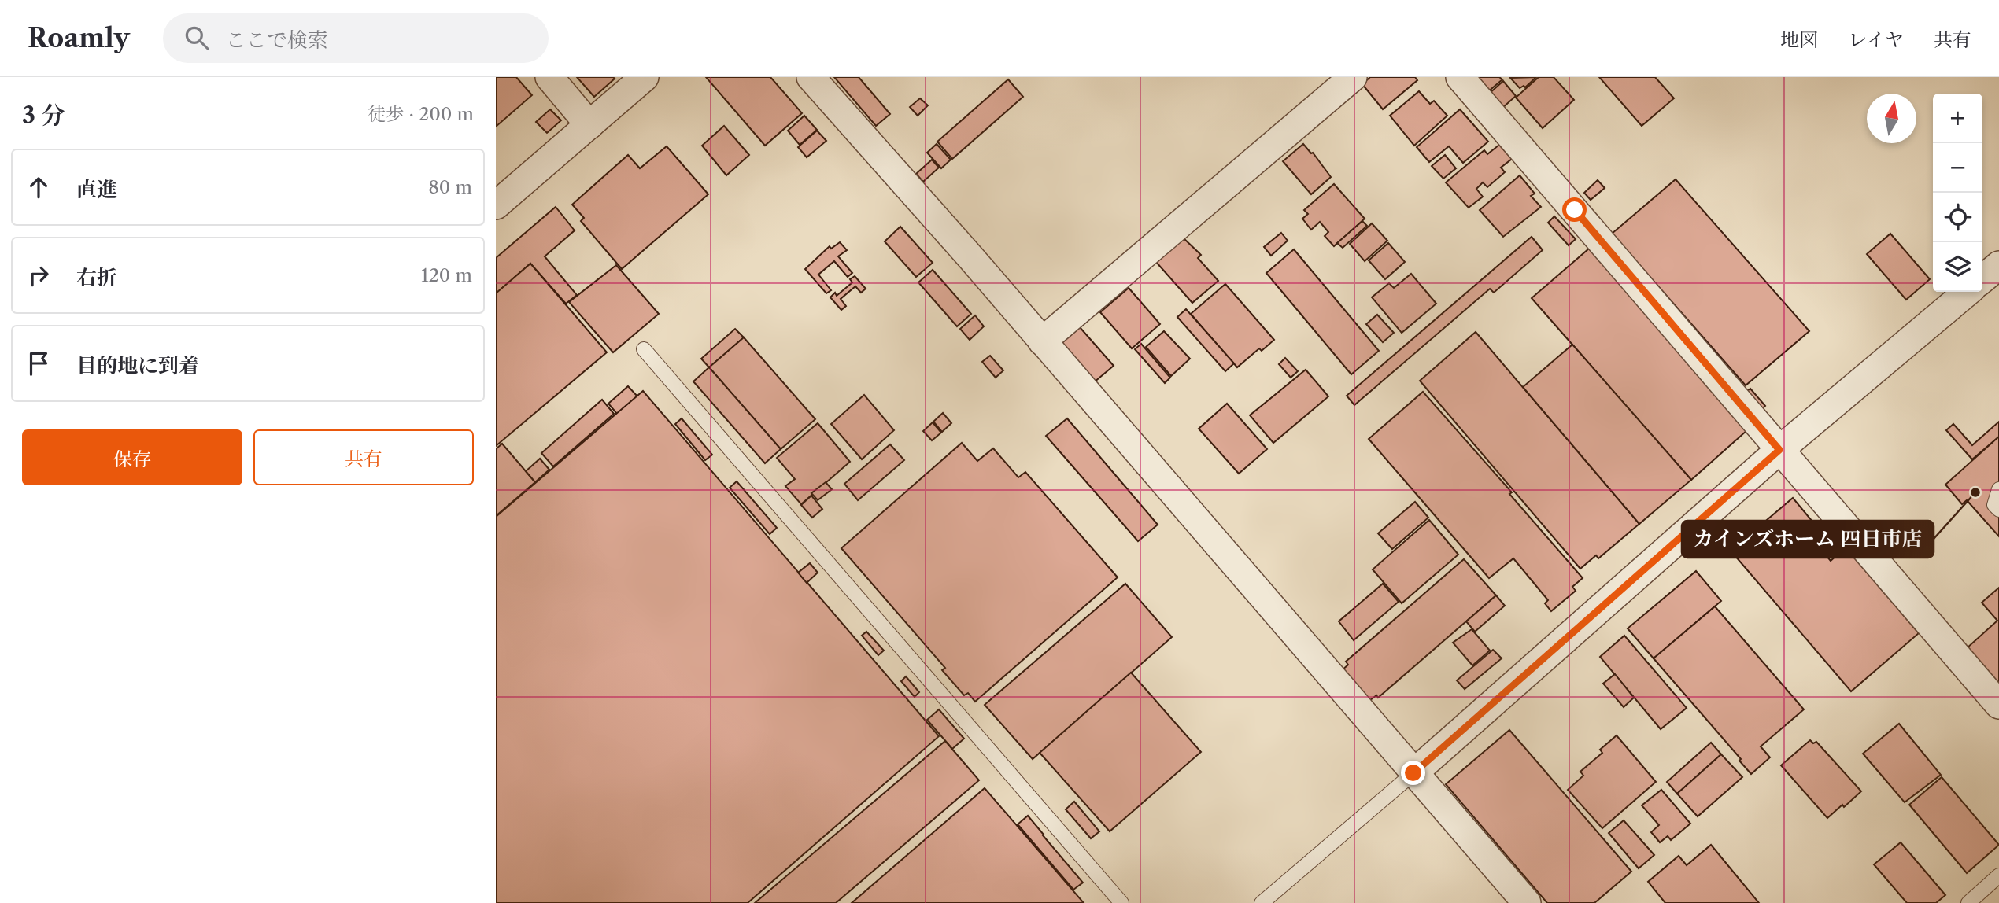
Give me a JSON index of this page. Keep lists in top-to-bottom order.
{
  "places": ["カインズホーム 四日市店"],
  "north": "top",
  "page": {
    "header": "Roamly",
    "search": "ここで検索",
    "nav": ["地図", "レイヤ", "共有"],
    "heading": ["3 分", "徒歩 · 200 m"],
    "map_buttons": ["+", "−"],
    "list": [
      ["直進", "80 m"],
      ["右折", "120 m"],
      "目的地に到着"
    ],
    "buttons": ["保存", "共有"]
  }
}
